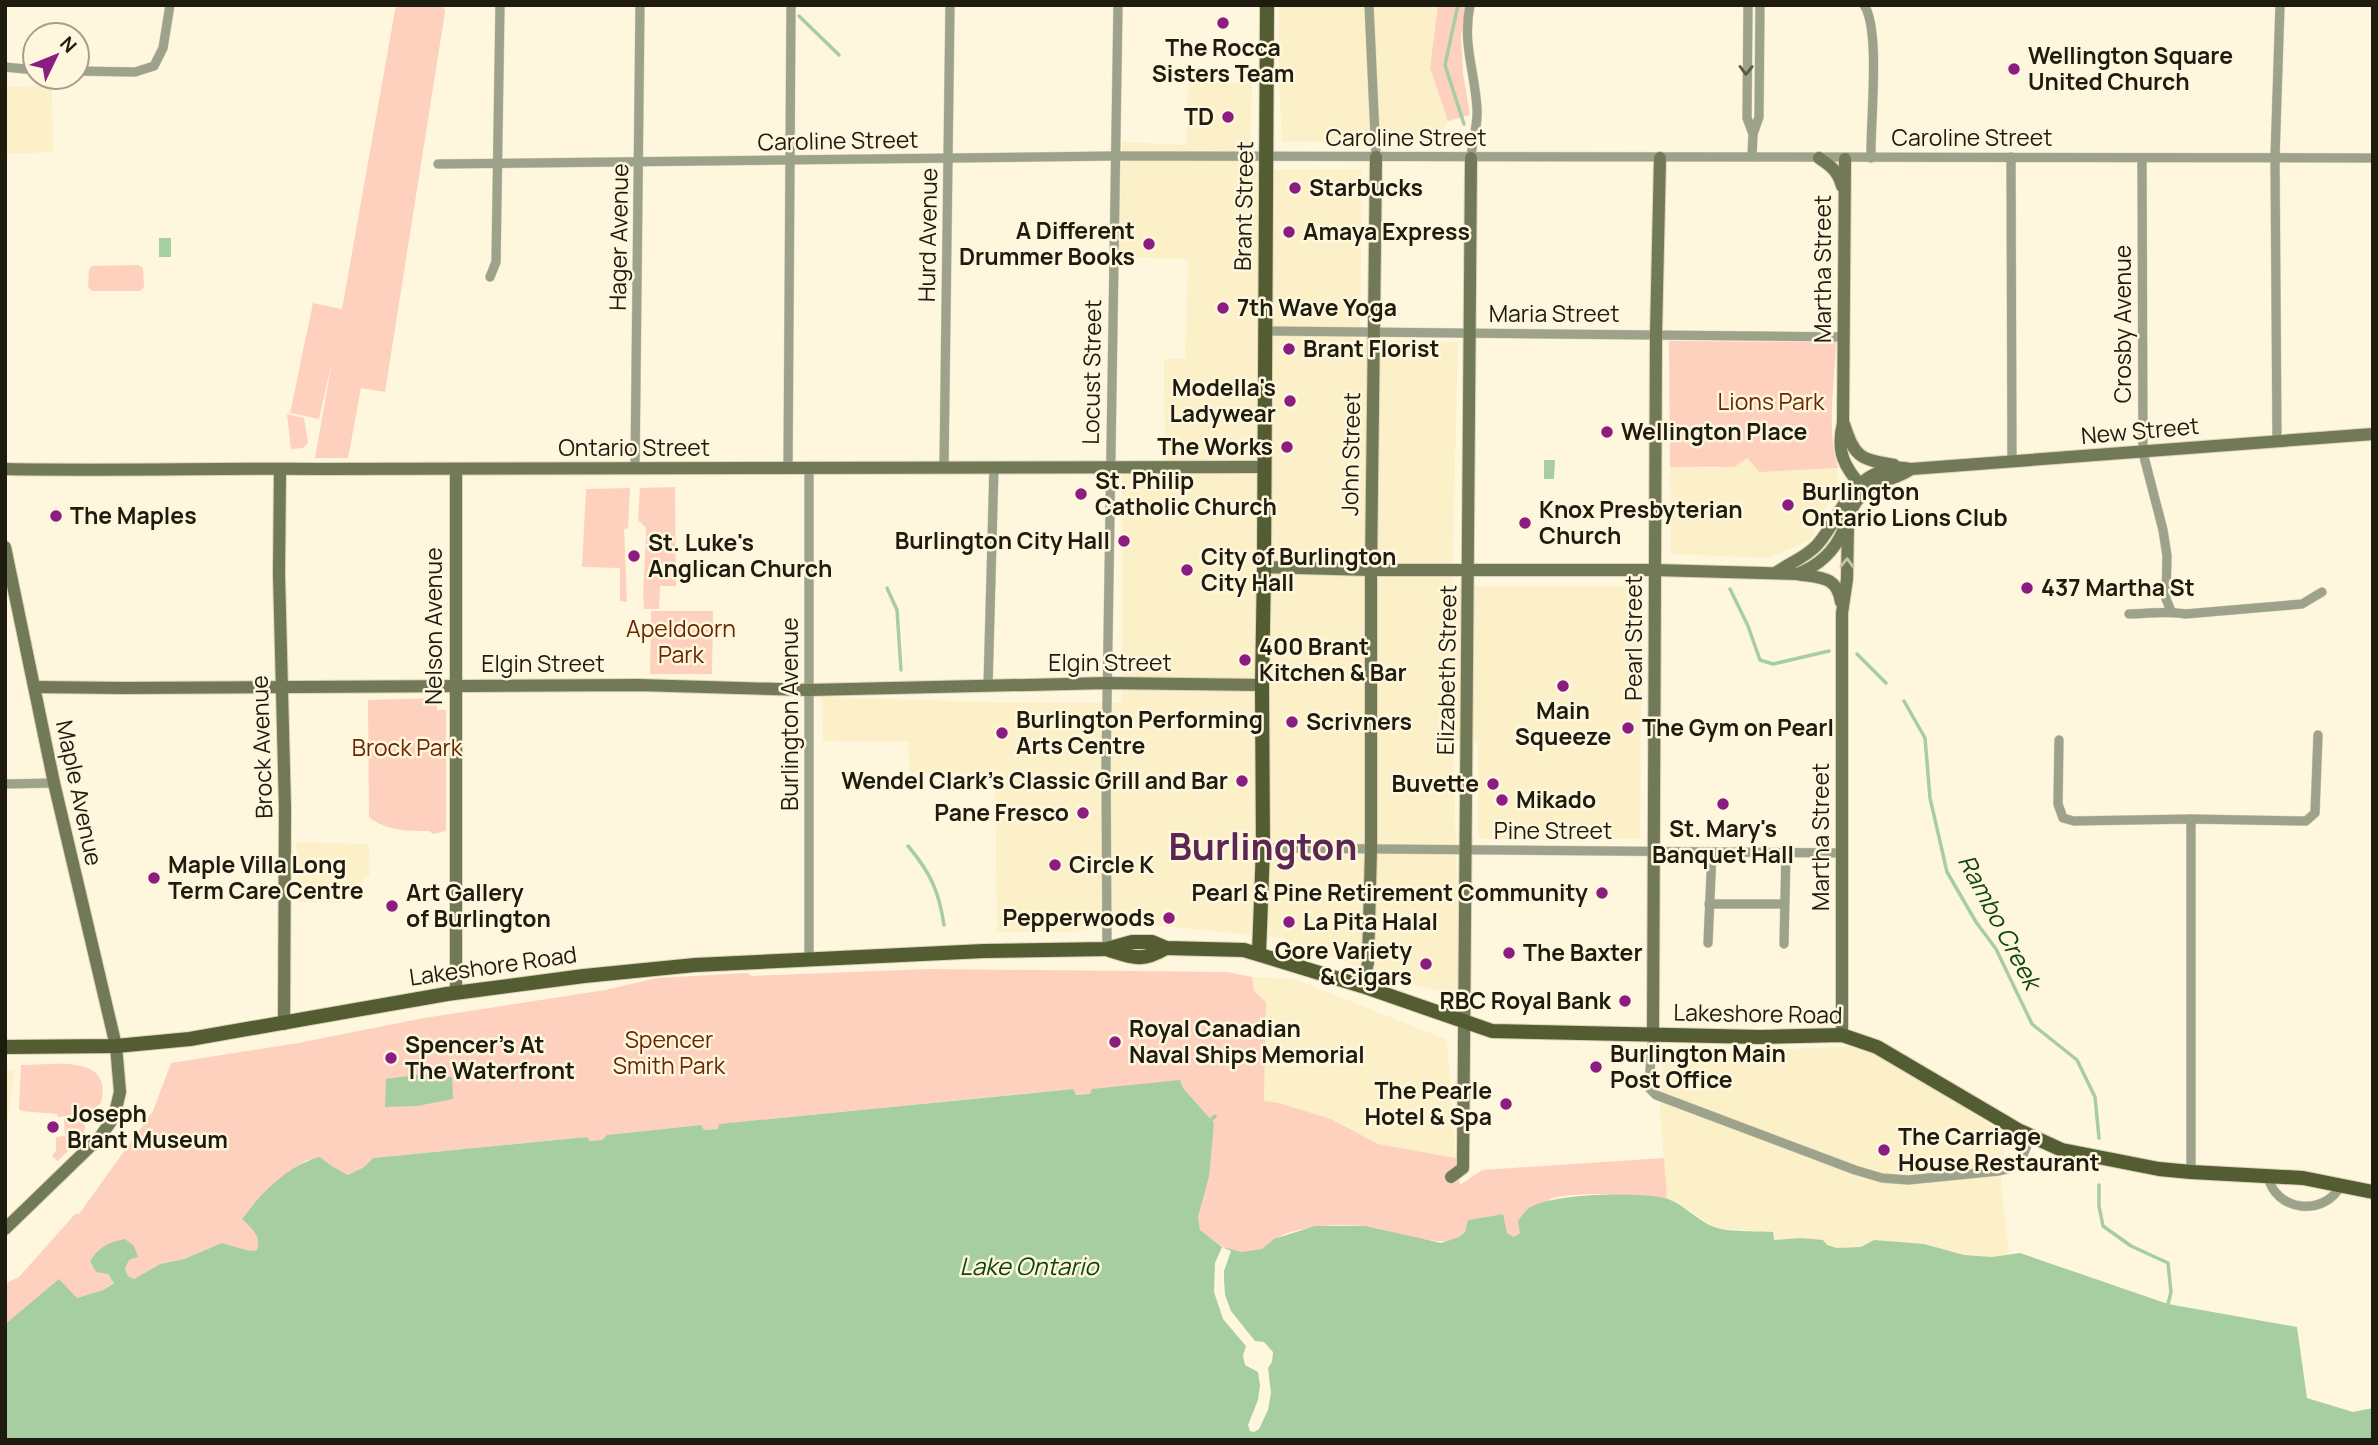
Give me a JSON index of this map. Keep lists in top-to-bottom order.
{
  "streets": {
    "main road": ["Brant Street", "Lakeshore Road"],
    "street": [
      "Caroline Street",
      "Hurd Avenue",
      "Hager Avenue",
      "Martha Street",
      "Maria Street",
      "Crosby Avenue",
      "Locust Street",
      "New Street",
      "Ontario Street",
      "John Street",
      "Nelson Avenue",
      "Pearl Street",
      "Elgin Street",
      "Elizabeth Street",
      "Burlington Avenue",
      "Brock Avenue",
      "Maple Avenue",
      "Pine Street"
    ]
  },
  "crossings": [
    ["Caroline Street", "Brant Street"],
    ["Caroline Street", "Hurd Avenue"],
    ["Caroline Street", "Hager Avenue"],
    ["Caroline Street", "Martha Street"],
    ["Caroline Street", "Crosby Avenue"],
    ["Caroline Street", "Locust Street"],
    ["Caroline Street", "John Street"],
    ["Caroline Street", "Pearl Street"],
    ["Caroline Street", "Elizabeth Street"],
    ["Brant Street", "Maria Street"],
    ["Brant Street", "Ontario Street"],
    ["Brant Street", "Elgin Street"],
    ["Brant Street", "Pine Street"],
    ["Brant Street", "Lakeshore Road"],
    ["Hurd Avenue", "Ontario Street"],
    ["Hager Avenue", "Ontario Street"],
    ["Martha Street", "Maria Street"],
    ["Martha Street", "New Street"],
    ["Martha Street", "Pine Street"],
    ["Martha Street", "Lakeshore Road"],
    ["Maria Street", "John Street"],
    ["Maria Street", "Pearl Street"],
    ["Maria Street", "Elizabeth Street"],
    ["Crosby Avenue", "New Street"],
    ["Locust Street", "Ontario Street"],
    ["Locust Street", "Elgin Street"],
    ["Locust Street", "Lakeshore Road"],
    ["Ontario Street", "Nelson Avenue"],
    ["Ontario Street", "Burlington Avenue"],
    ["Ontario Street", "Brock Avenue"],
    ["John Street", "Pine Street"],
    ["John Street", "Lakeshore Road"],
    ["Nelson Avenue", "Elgin Street"],
    ["Nelson Avenue", "Lakeshore Road"],
    ["Pearl Street", "Pine Street"],
    ["Pearl Street", "Lakeshore Road"],
    ["Elgin Street", "Burlington Avenue"],
    ["Elgin Street", "Brock Avenue"],
    ["Elgin Street", "Maple Avenue"],
    ["Elizabeth Street", "Pine Street"],
    ["Elizabeth Street", "Lakeshore Road"],
    ["Burlington Avenue", "Lakeshore Road"],
    ["Brock Avenue", "Lakeshore Road"],
    ["Maple Avenue", "Lakeshore Road"]
  ],
  "districts": ["Burlington"],
  "water": ["Rambo Creek", "Lake Ontario"],
  "parks": [
    "Lions Park",
    "Apeldoorn Park",
    "Brock Park",
    "Spencer Smith Park"
  ],
  "places": [
    "The Rocca Sisters Team",
    "Wellington Square United Church",
    "TD",
    "Starbucks",
    "Amaya Express",
    "A Different Drummer Books",
    "7th Wave Yoga",
    "Brant Florist",
    "Modella's Ladywear",
    "Wellington Place",
    "The Works",
    "St. Philip Catholic Church",
    "Burlington Ontario Lions Club",
    "The Maples",
    "Knox Presbyterian Church",
    "Burlington City Hall",
    "St. Luke's Anglican Church",
    "City of Burlington City Hall",
    "437 Martha St",
    "400 Brant Kitchen & Bar",
    "Main Squeeze",
    "Scrivners",
    "The Gym on Pearl",
    "Burlington Performing Arts Centre",
    "Wendel Clark's Classic Grill and Bar",
    "Buvette",
    "Mikado",
    "St. Mary's Banquet Hall",
    "Pane Fresco",
    "Circle K",
    "Maple Villa Long Term Care Centre",
    "Pearl & Pine Retirement Community",
    "Art Gallery of Burlington",
    "Pepperwoods",
    "La Pita Halal",
    "The Baxter",
    "Gore Variety & Cigars",
    "RBC Royal Bank",
    "Royal Canadian Naval Ships Memorial",
    "Spencer's At The Waterfront",
    "Burlington Main Post Office",
    "The Pearle Hotel & Spa",
    "Joseph Brant Museum",
    "The Carriage House Restaurant"
  ],
  "north": "top right"
}
